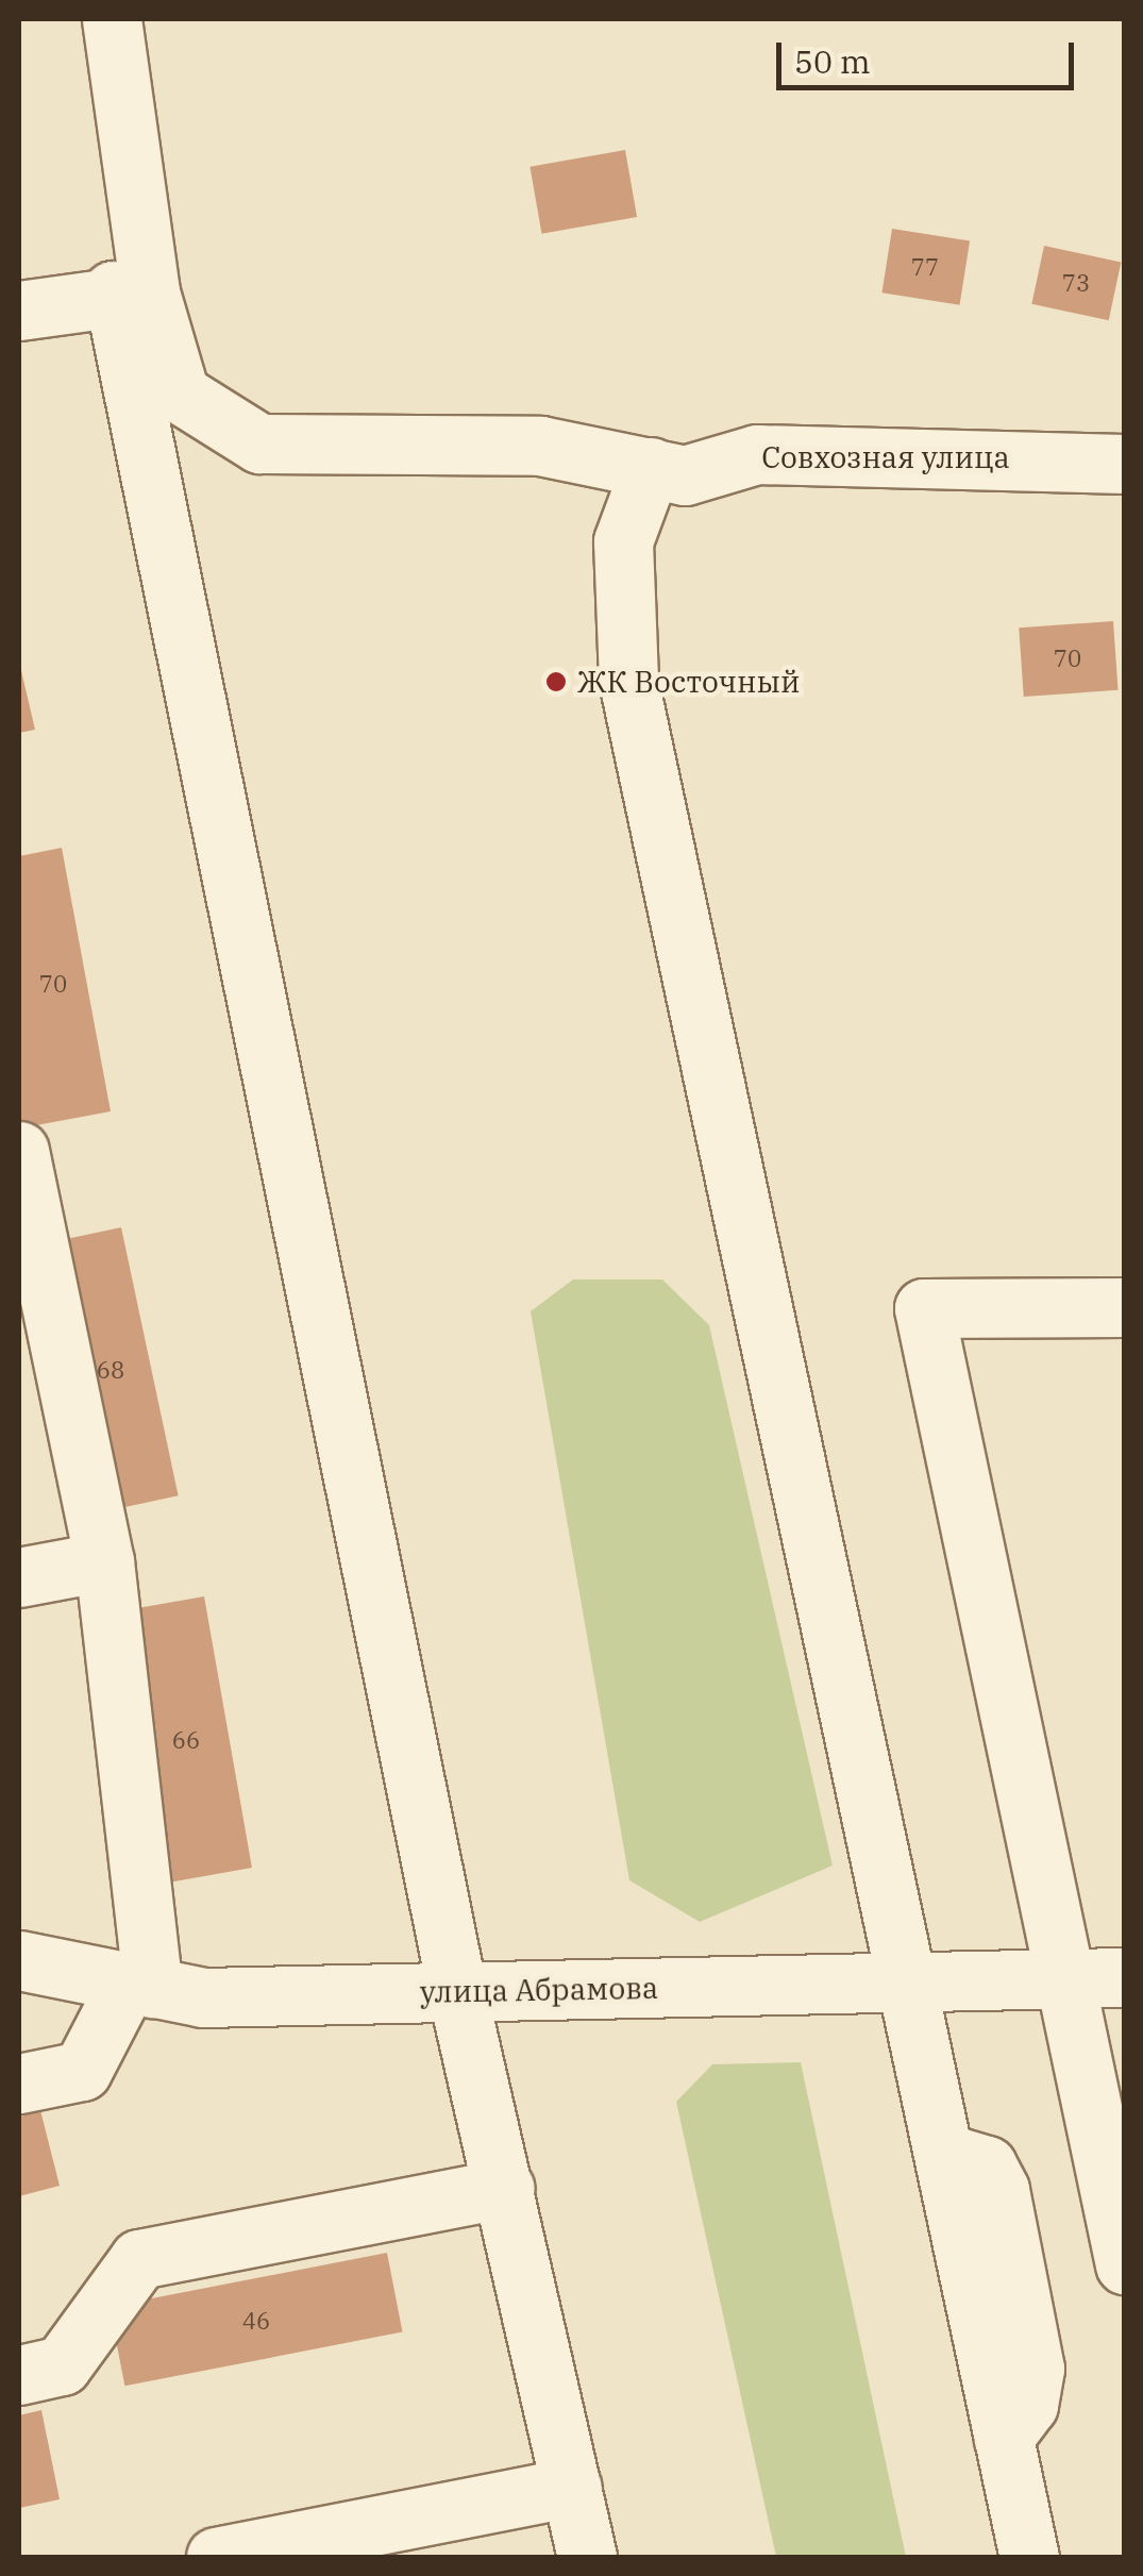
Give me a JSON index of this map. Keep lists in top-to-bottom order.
{
  "streets": {
    "street": ["Совхозная улица", "улица Абрамова"]
  },
  "places": ["ЖК Восточный"],
  "house_numbers": [
    "77",
    "73",
    "70",
    "70",
    "68",
    "66",
    "46"
  ],
  "scale_bar": "50 m"
}
